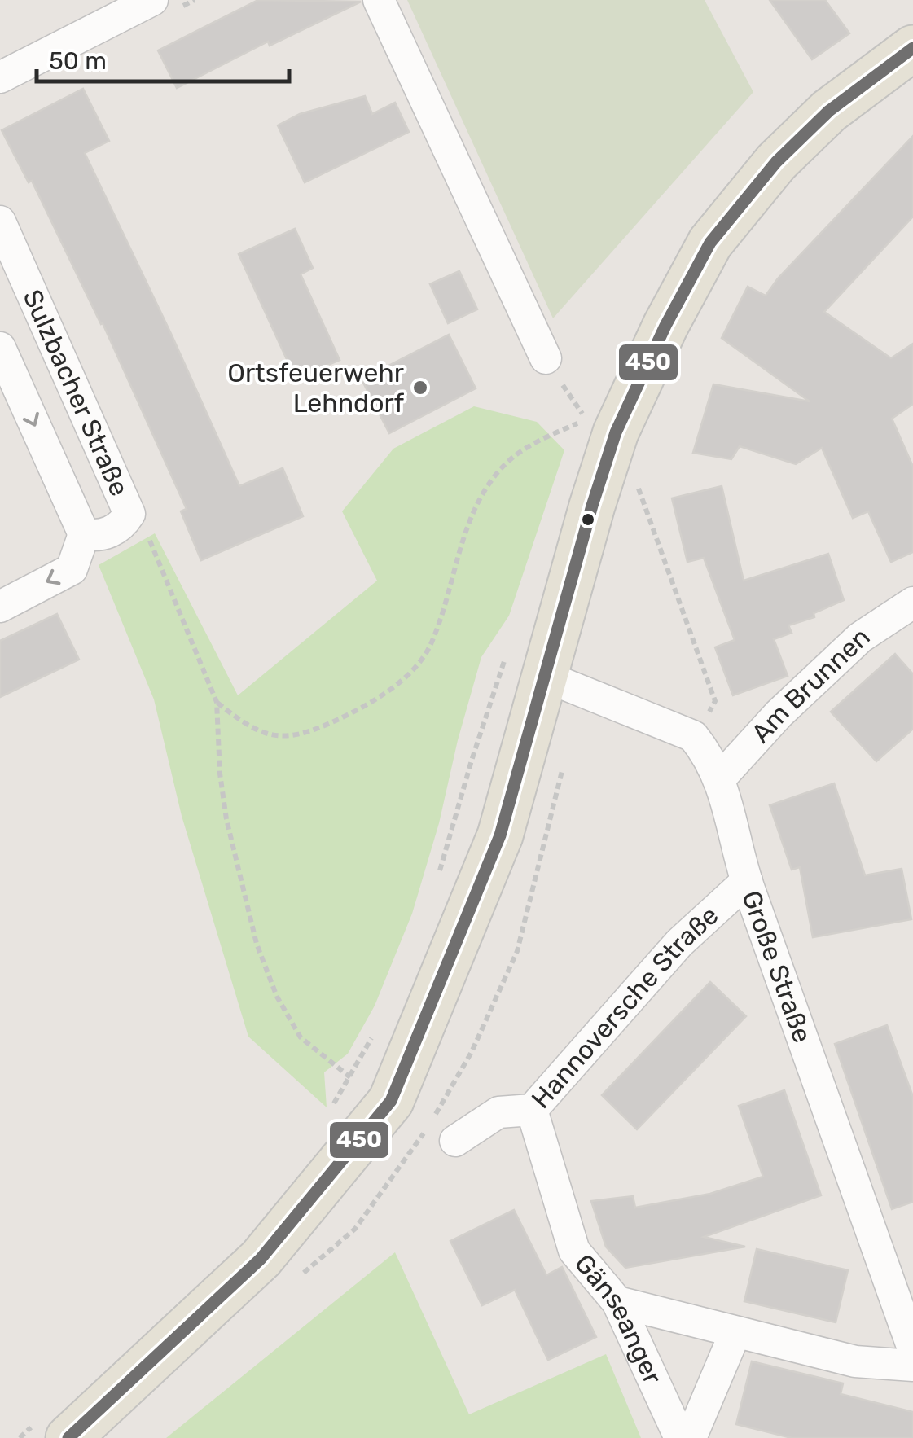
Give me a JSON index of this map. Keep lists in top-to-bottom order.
{
  "streets": {
    "street": [
      "Sulzbacher Straße",
      "Am Brunnen",
      "Große Straße",
      "Hannoversche Straße",
      "Gänseanger"
    ]
  },
  "crossings": [
    ["Am Brunnen", "Große Straße"],
    ["Große Straße", "Hannoversche Straße"],
    ["Hannoversche Straße", "Gänseanger"]
  ],
  "places": ["Ortsfeuerwehr Lehndorf"],
  "lines": ["transit line 450"],
  "scale_bar": "50 m"
}
